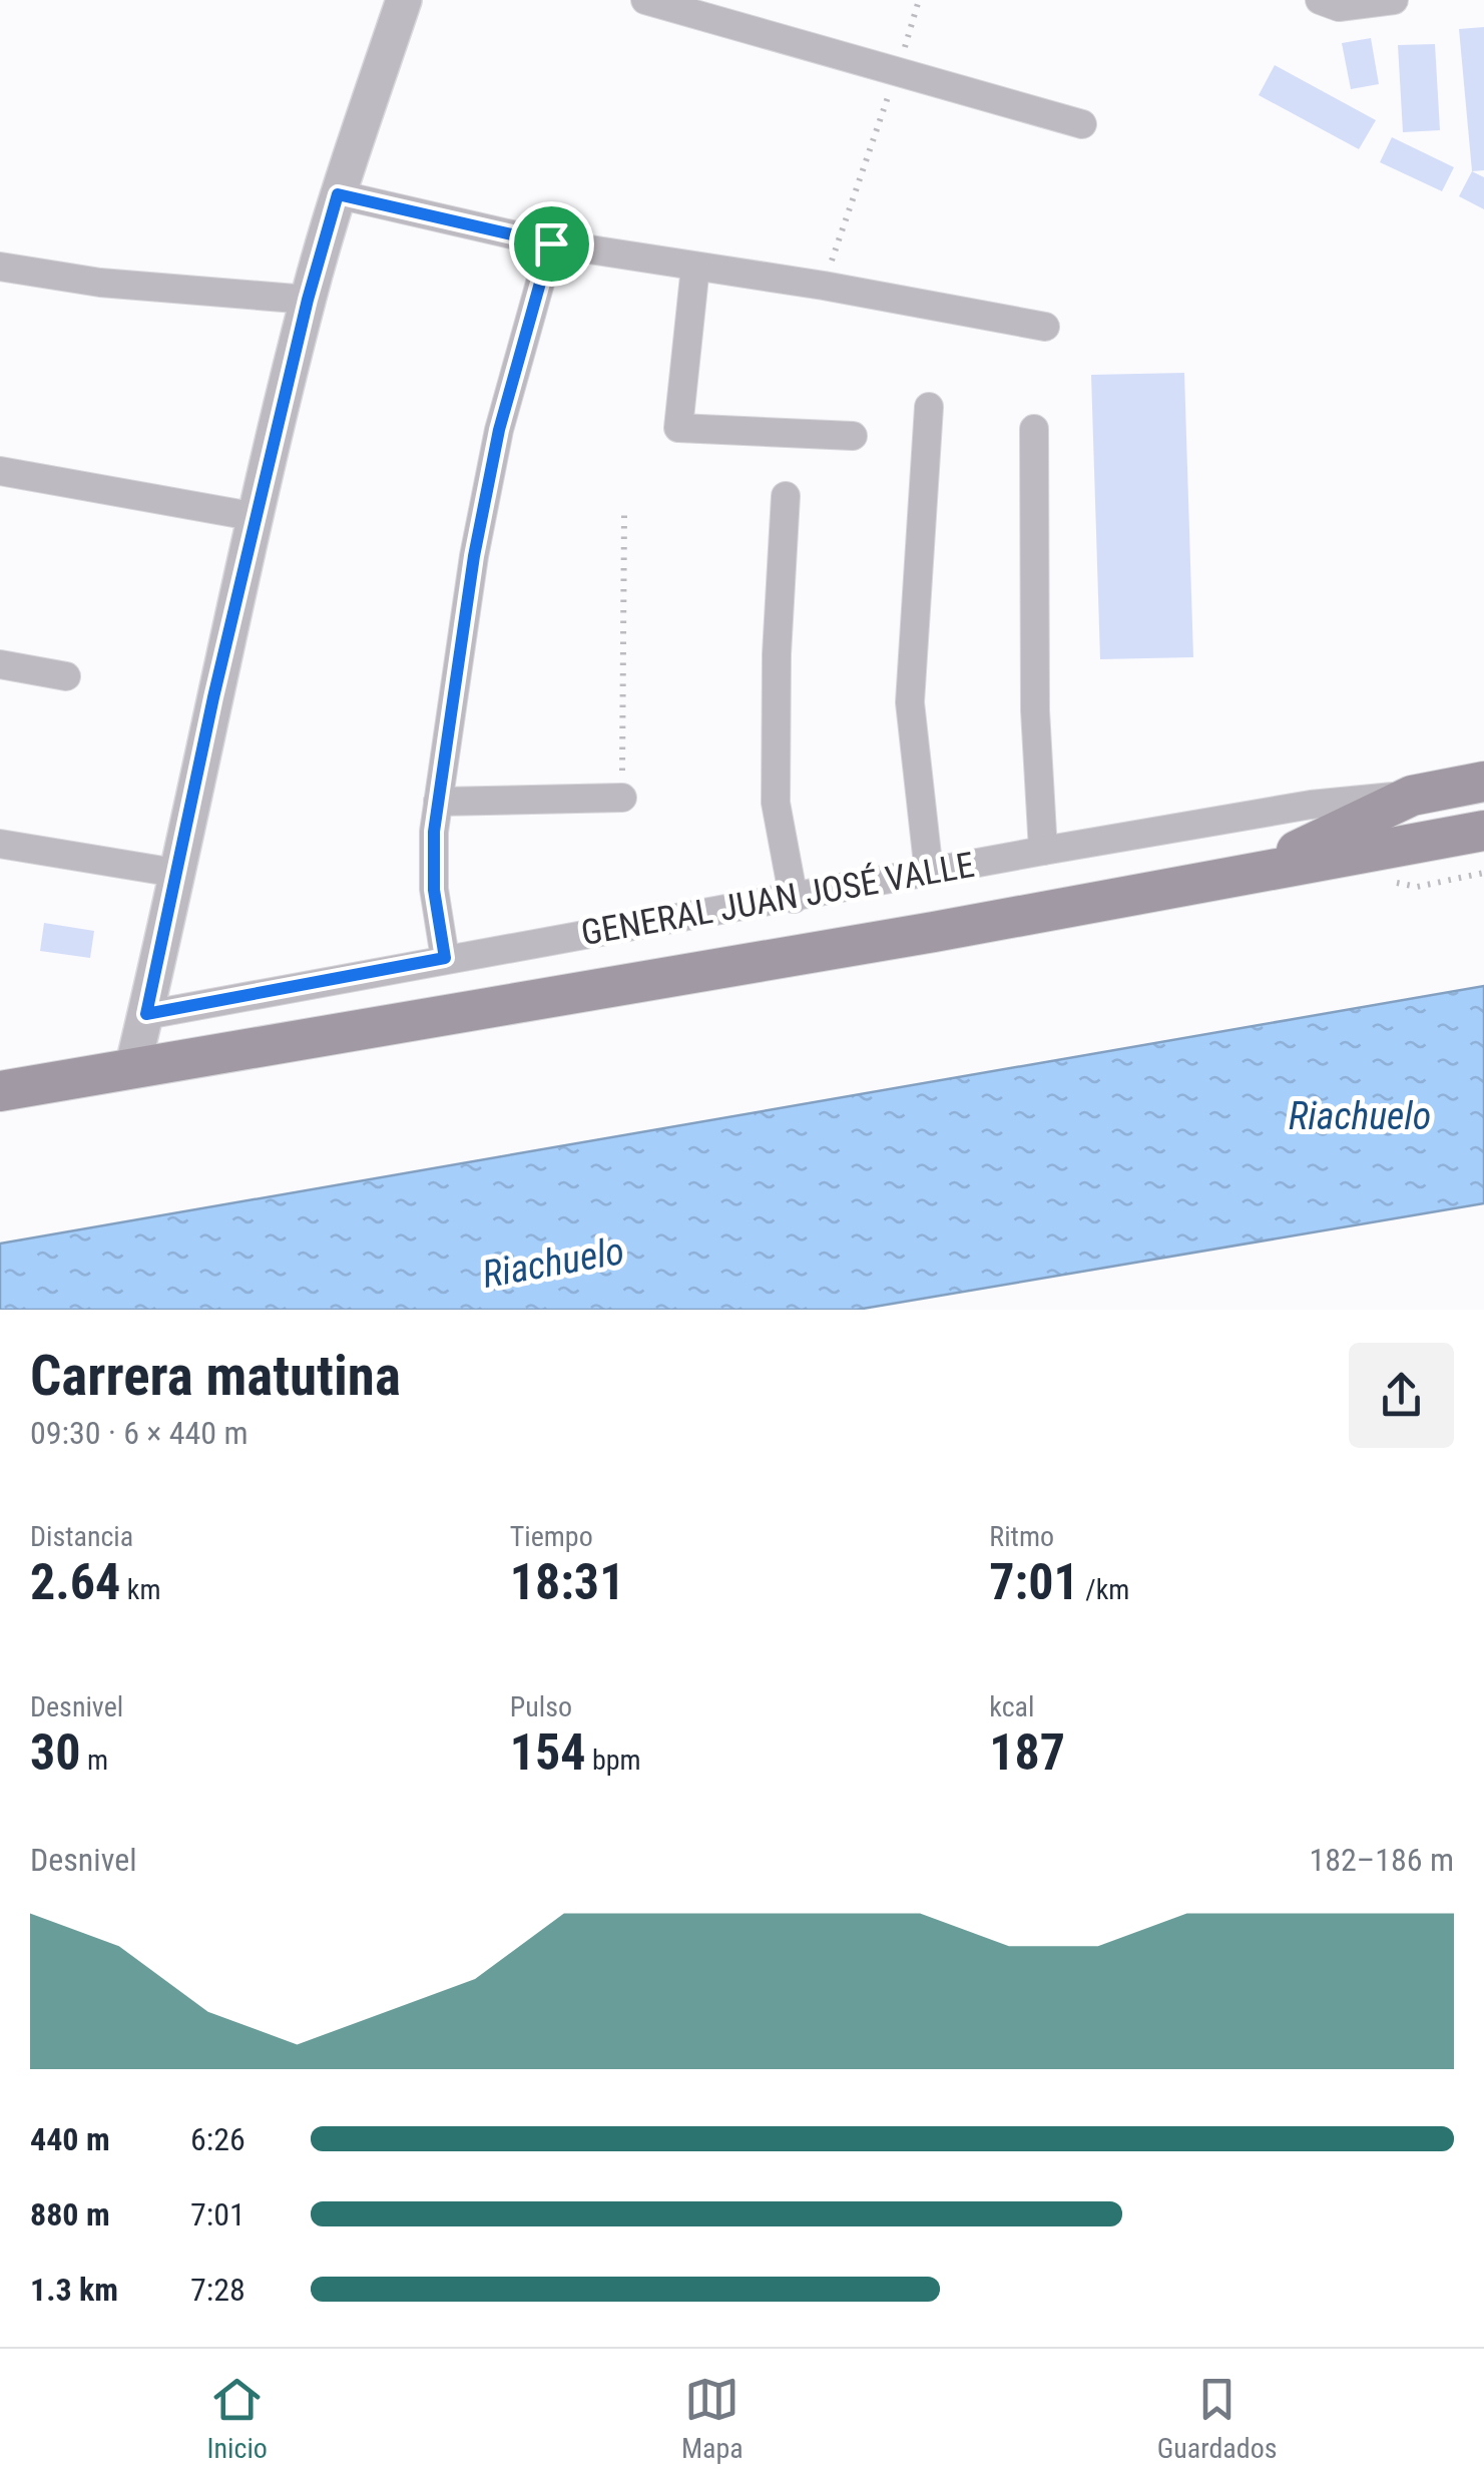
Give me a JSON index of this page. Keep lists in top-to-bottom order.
{
  "streets": {
    "main road": ["GENERAL JUAN JOSÉ VALLE"]
  },
  "water": ["Riachuelo"],
  "page": {
    "heading": ["Carrera matutina", "09:30 · 6 × 440 m"],
    "stats": [
      ["Distancia", "2.64 km"],
      ["Tiempo", "18:31"],
      ["Ritmo", "7:01 /km"],
      ["Desnivel", "30 m"],
      ["Pulso", "154 bpm"],
      ["kcal", "187"]
    ],
    "chart": ["Desnivel", "182–186 m"],
    "list": [
      {
        "name": "440 m",
        "note": "6:26"
      },
      {
        "name": "880 m",
        "note": "7:01"
      },
      {
        "name": "1.3 km",
        "note": "7:28"
      }
    ],
    "tabs": ["Inicio", "Mapa", "Guardados"]
  }
}
